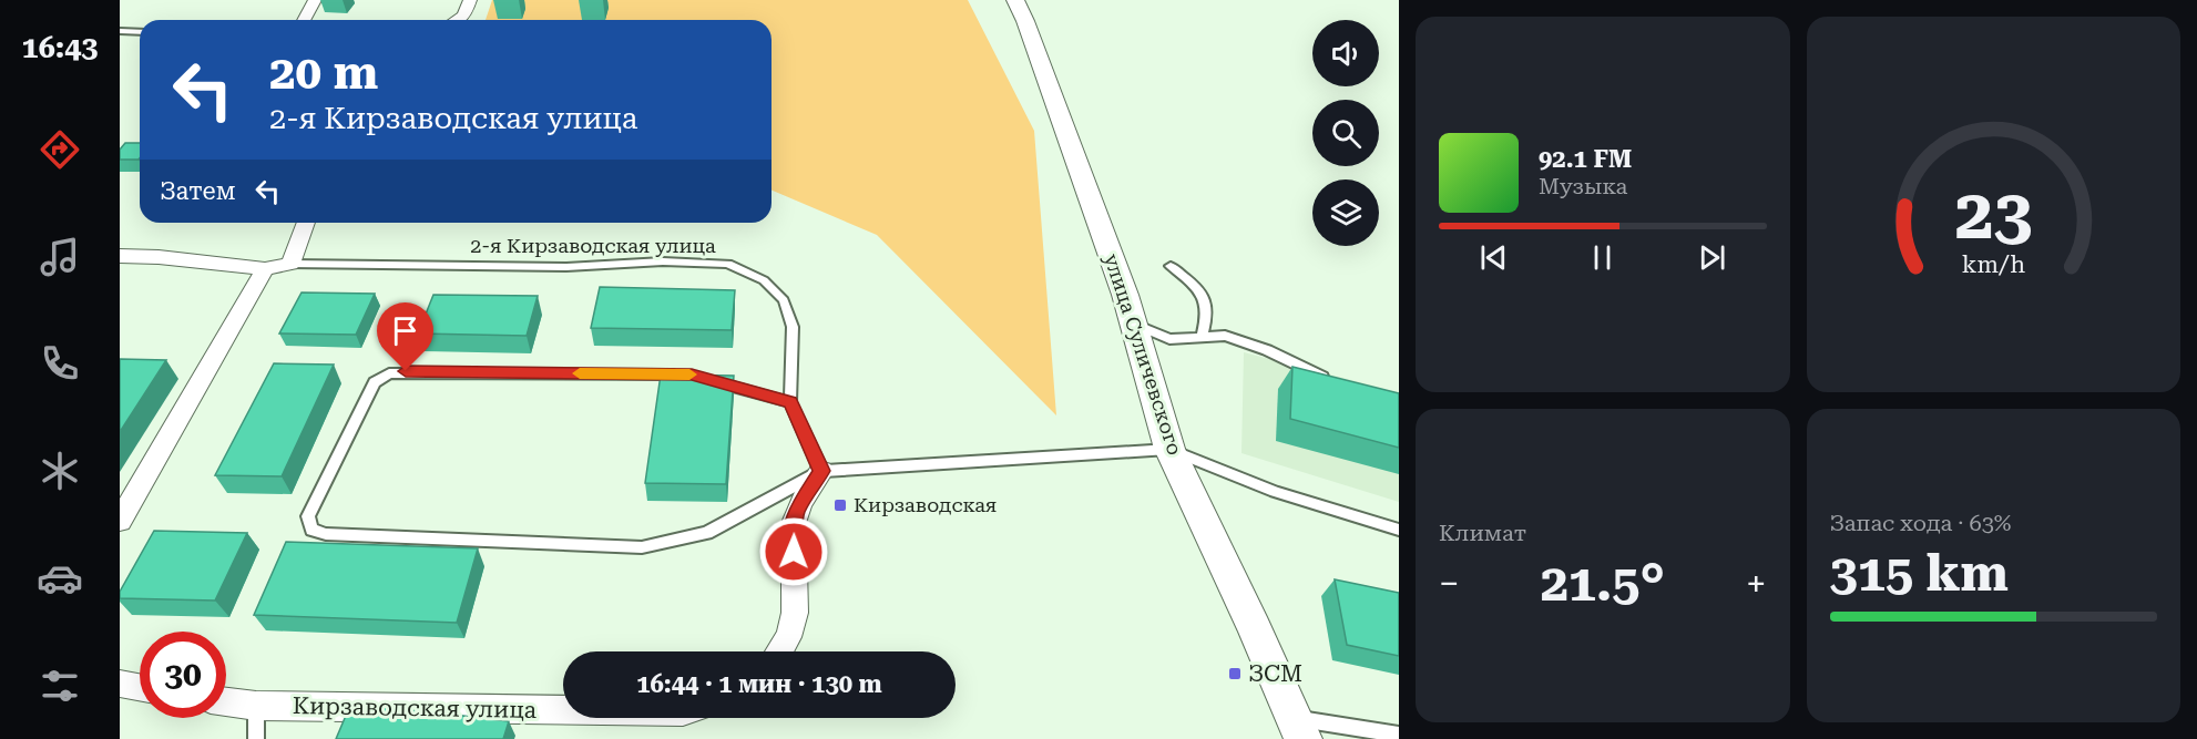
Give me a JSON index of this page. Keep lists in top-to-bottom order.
{
  "streets": {
    "street": ["улица Суличевского", "Кирзаводская улица"],
    "lane": ["2-я Кирзаводская улица"]
  },
  "places": {
    "transit": ["Кирзаводская", "ЗСМ"]
  },
  "page": {
    "tabs": "16:43",
    "turn": ["20 m", "2-я Кирзаводская улица"],
    "song": ["92.1 FM", "Музыка"],
    "then": "Затем",
    "tile": [
      "Климат",
      ["Запас хода · 63%", "315 km"]
    ],
    "heat": ["−", "21.5°", "+"],
    "limit": "30",
    "trip": "16:44 · 1 мин · 130 m",
    "gauge": ["23", "km/h"]
  }
}
